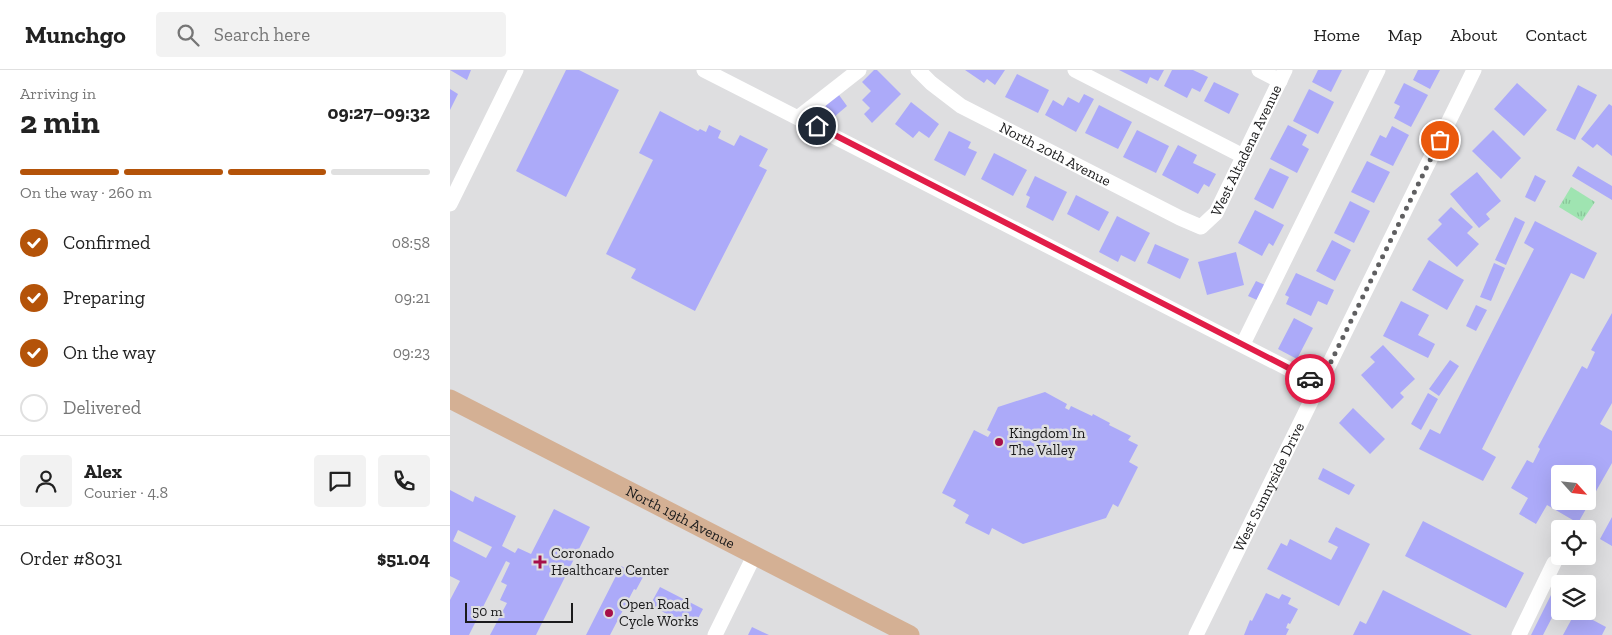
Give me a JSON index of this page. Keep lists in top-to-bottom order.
{
  "streets": {
    "main road": ["North 19th Avenue"],
    "street": ["West Altadena Avenue", "North 20th Avenue", "West Sunnyside Drive"]
  },
  "crossings": [
    ["West Altadena Avenue", "North 20th Avenue"]
  ],
  "places": {
    "other": ["Kingdom In The Valley", "Open Road Cycle Works"],
    "health": ["Coronado Healthcare Center"]
  },
  "scale_bar": "50 m",
  "north": "bottom right",
  "page": {
    "header": "Munchgo",
    "search": "Search here",
    "nav": [
      "Home",
      "Map",
      "About",
      "Contact"
    ],
    "heading": ["2 min", "Arriving in", "09:27–09:32"],
    "panel": [
      "Alex",
      "Courier · 4.8",
      "Order #8031",
      "$51.04"
    ],
    "bar": "On the way · 260 m",
    "list": [
      ["Confirmed", "08:58"],
      ["Preparing", "09:21"],
      ["On the way", "09:23"],
      "Delivered"
    ],
    "scale": "50 m"
  }
}
